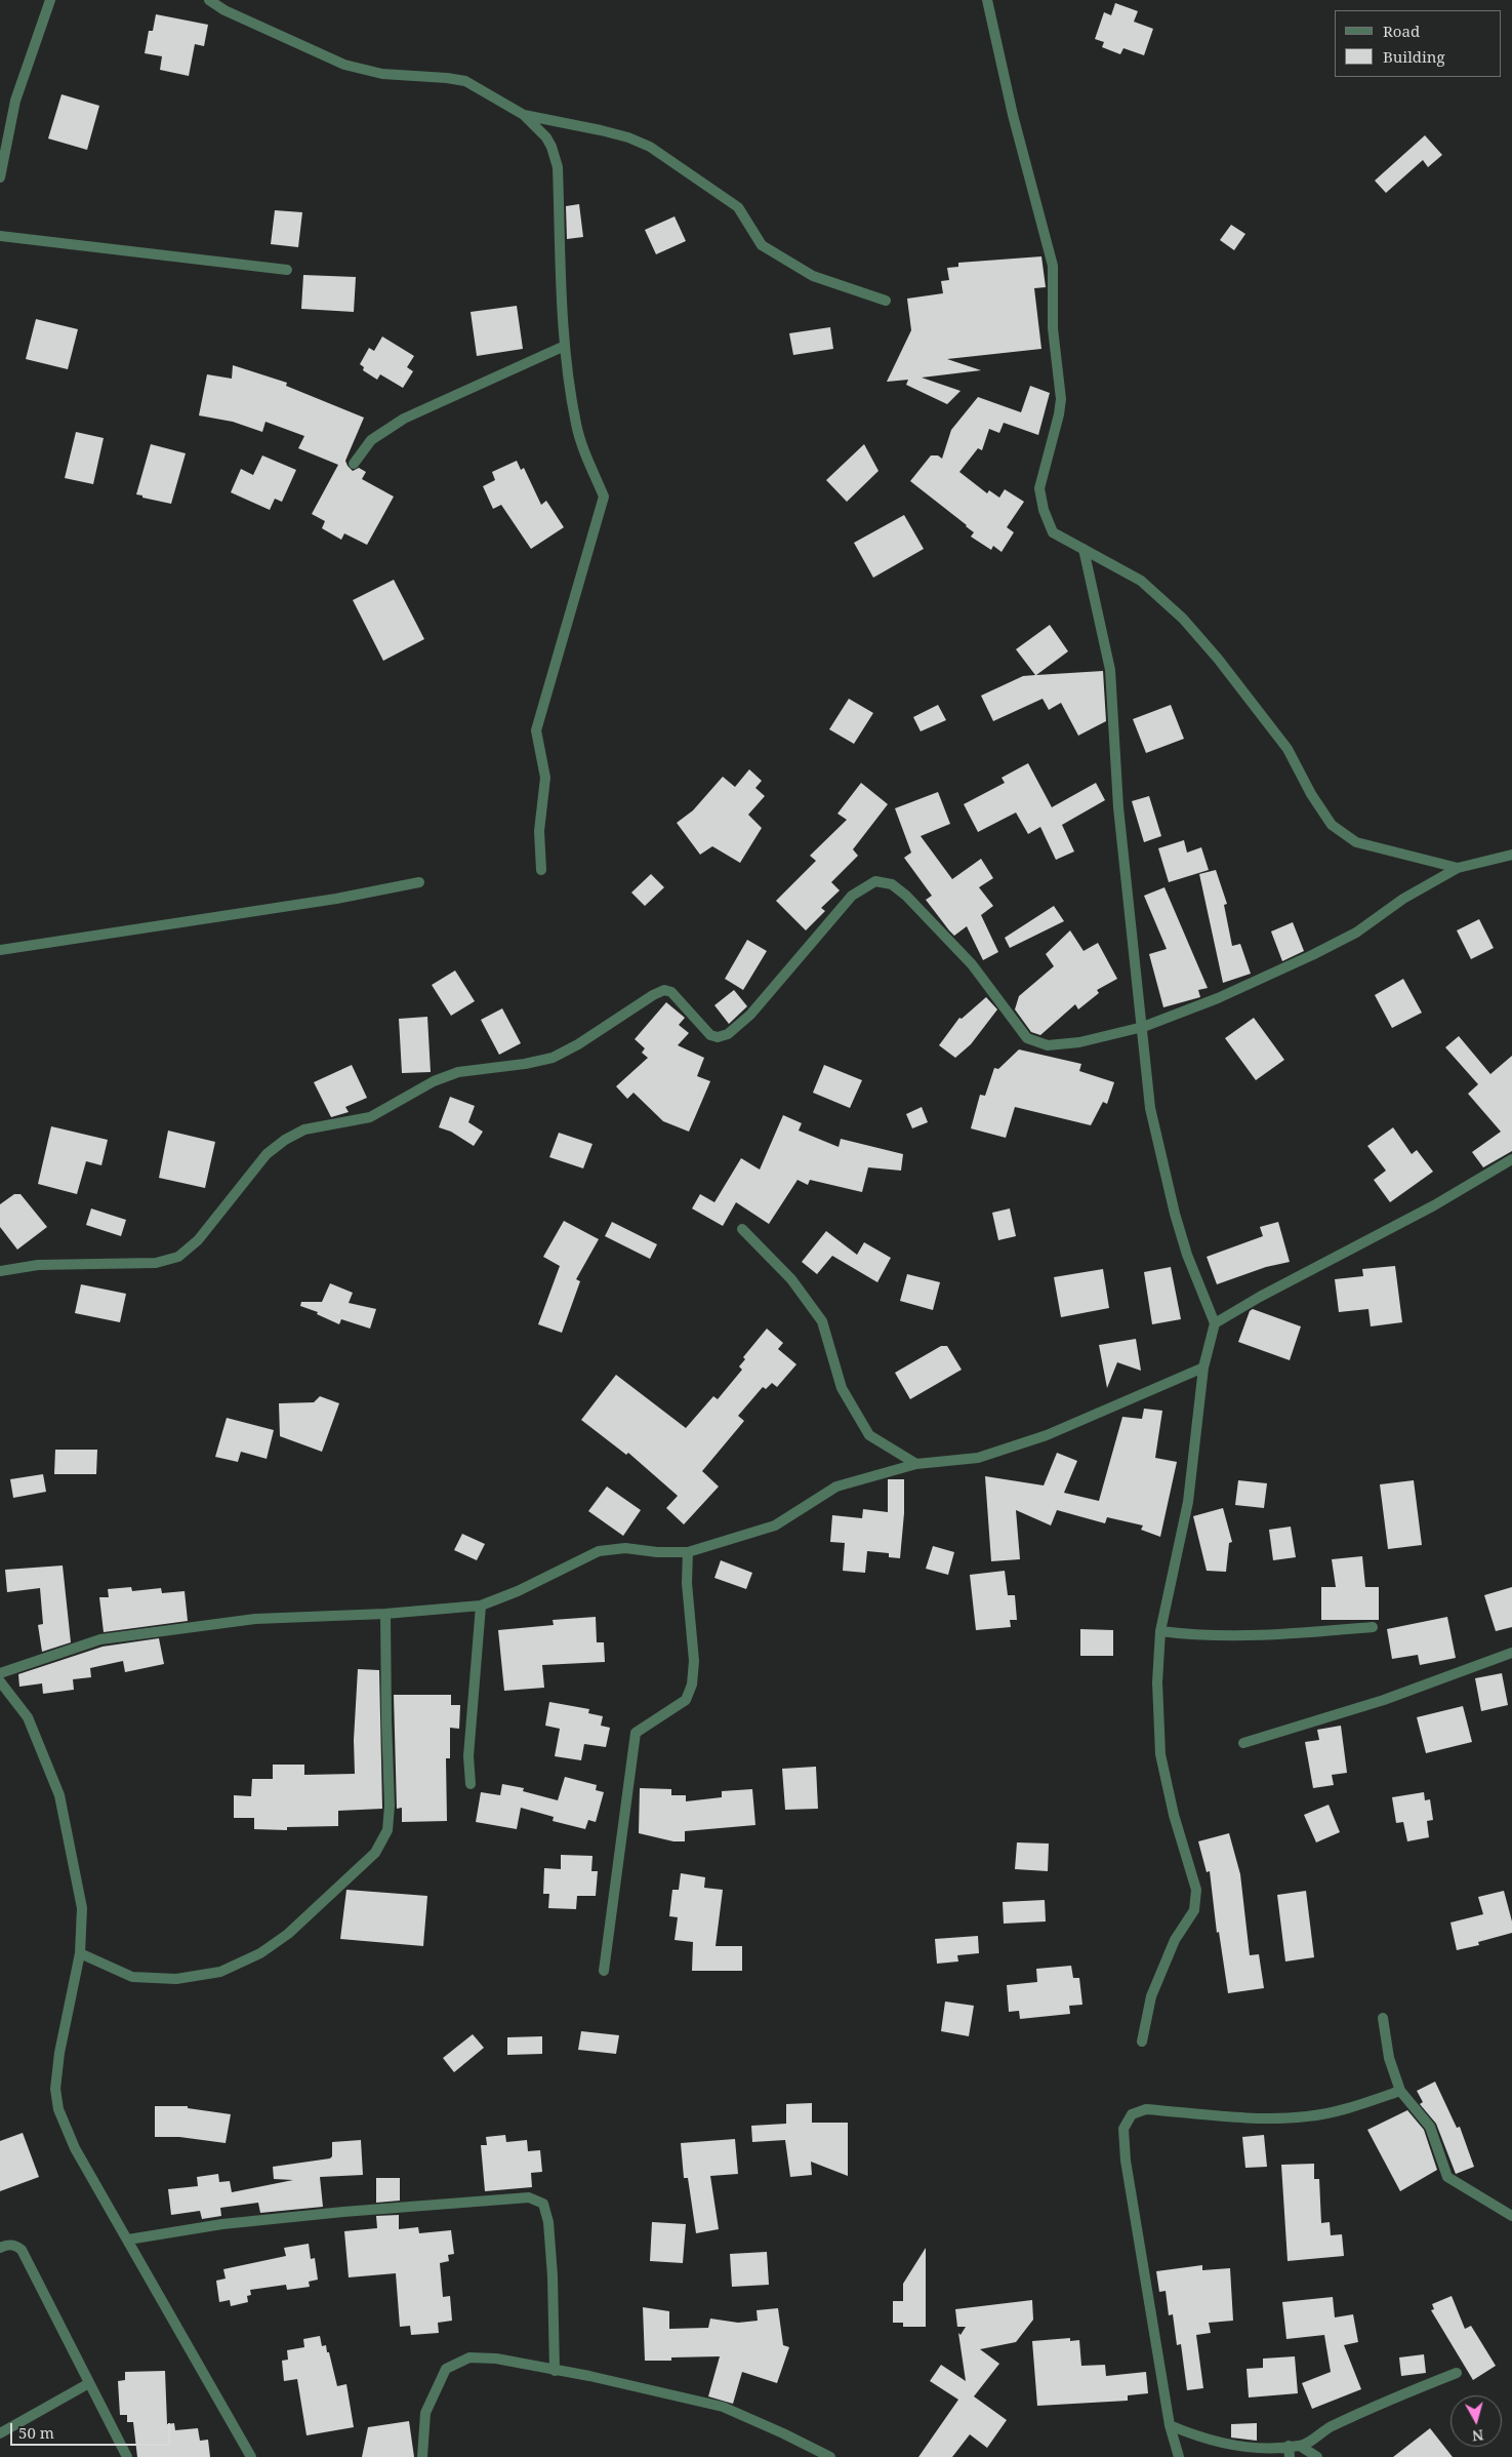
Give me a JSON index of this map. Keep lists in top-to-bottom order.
{
  "legend": ["Road", "Building"],
  "scale_bar": "50 m",
  "north": "bottom"
}
